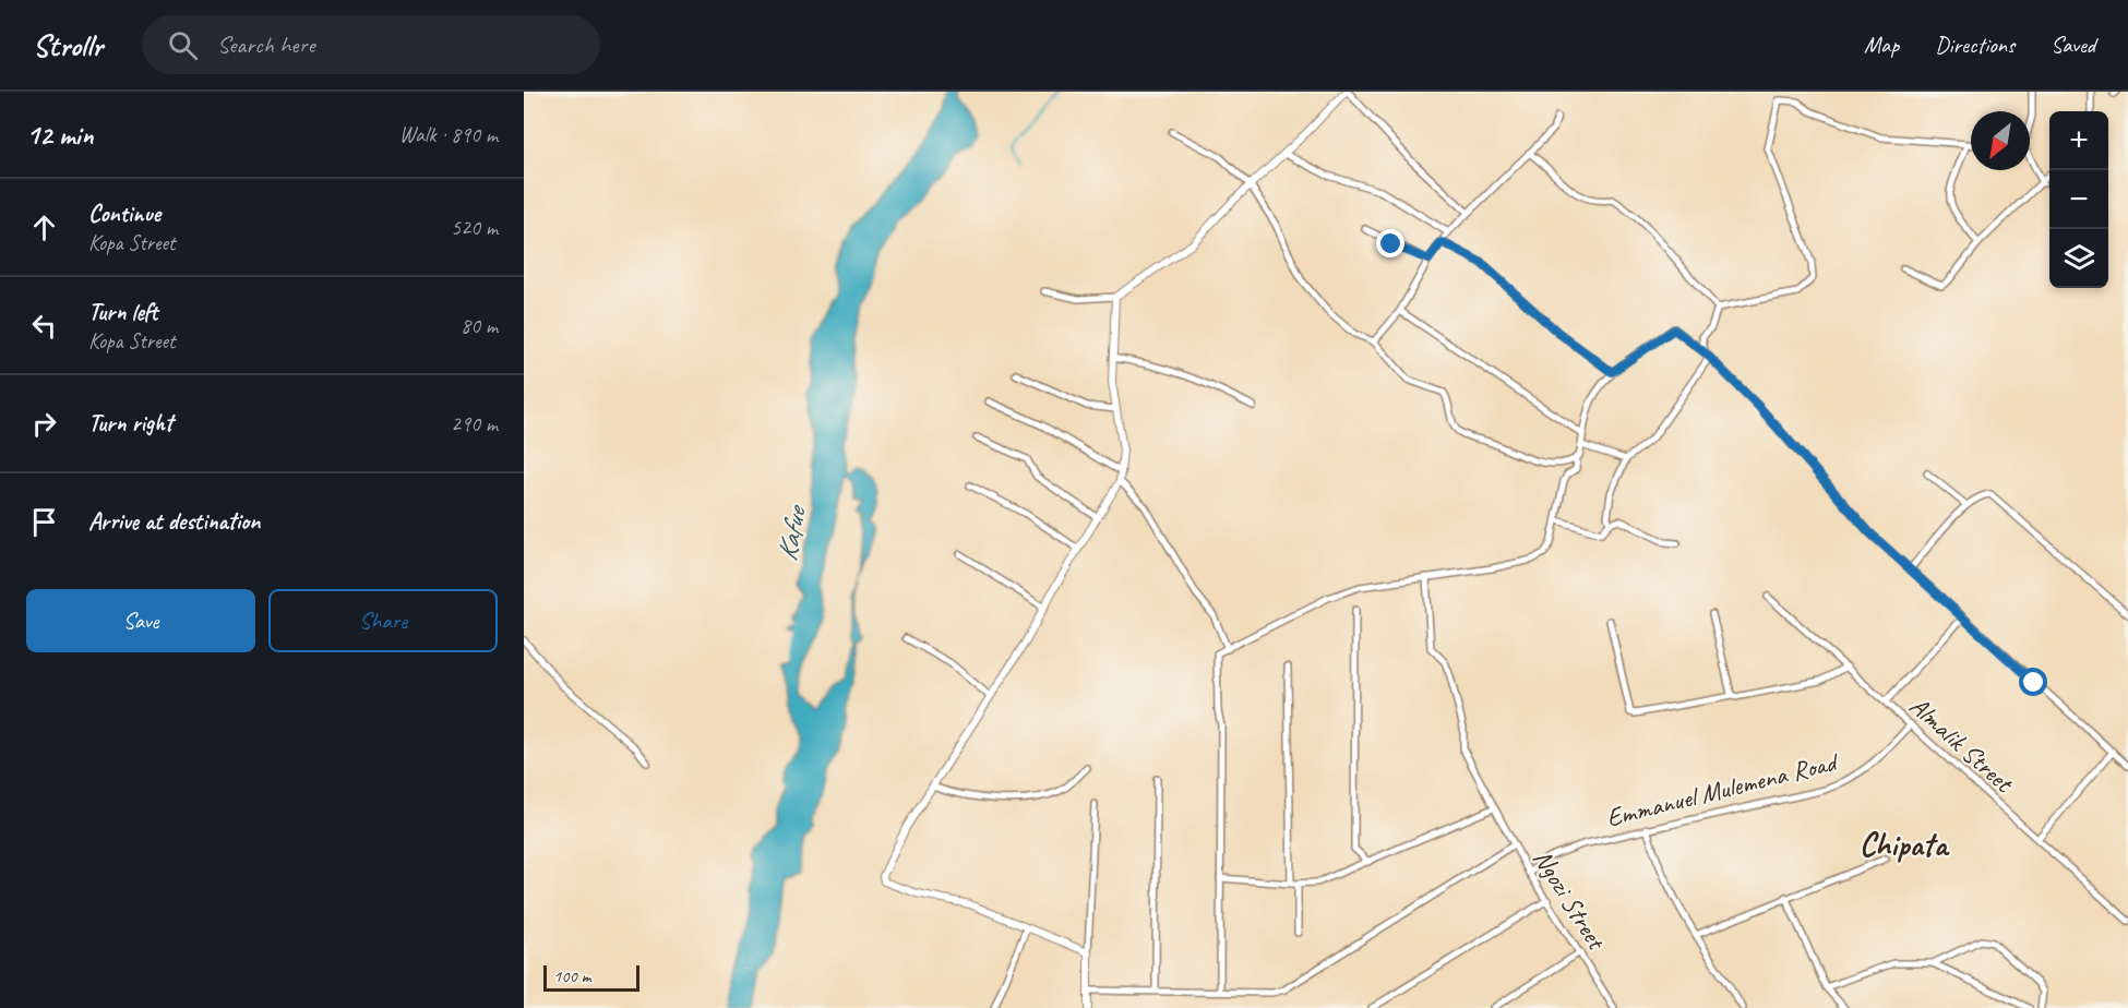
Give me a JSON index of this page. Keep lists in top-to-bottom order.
{
  "streets": {
    "street": ["Almalik Street", "Emmanuel Mulemena Road", "Ngozi Street"]
  },
  "crossings": [
    ["Almalik Street", "Emmanuel Mulemena Road"],
    ["Emmanuel Mulemena Road", "Ngozi Street"]
  ],
  "districts": ["Chipata"],
  "water": ["Kafue"],
  "scale_bar": "100 m",
  "north": "bottom left",
  "page": {
    "header": "Strollr",
    "search": "Search here",
    "nav": ["Map", "Directions", "Saved"],
    "heading": ["12 min", "Walk · 890 m"],
    "map_buttons": ["+", "−"],
    "list": [
      ["Continue", "Kopa Street", "520 m"],
      ["Turn left", "Kopa Street", "80 m"],
      ["Turn right", "290 m"],
      "Arrive at destination"
    ],
    "buttons": ["Save", "Share"],
    "scale": "100 m"
  }
}
